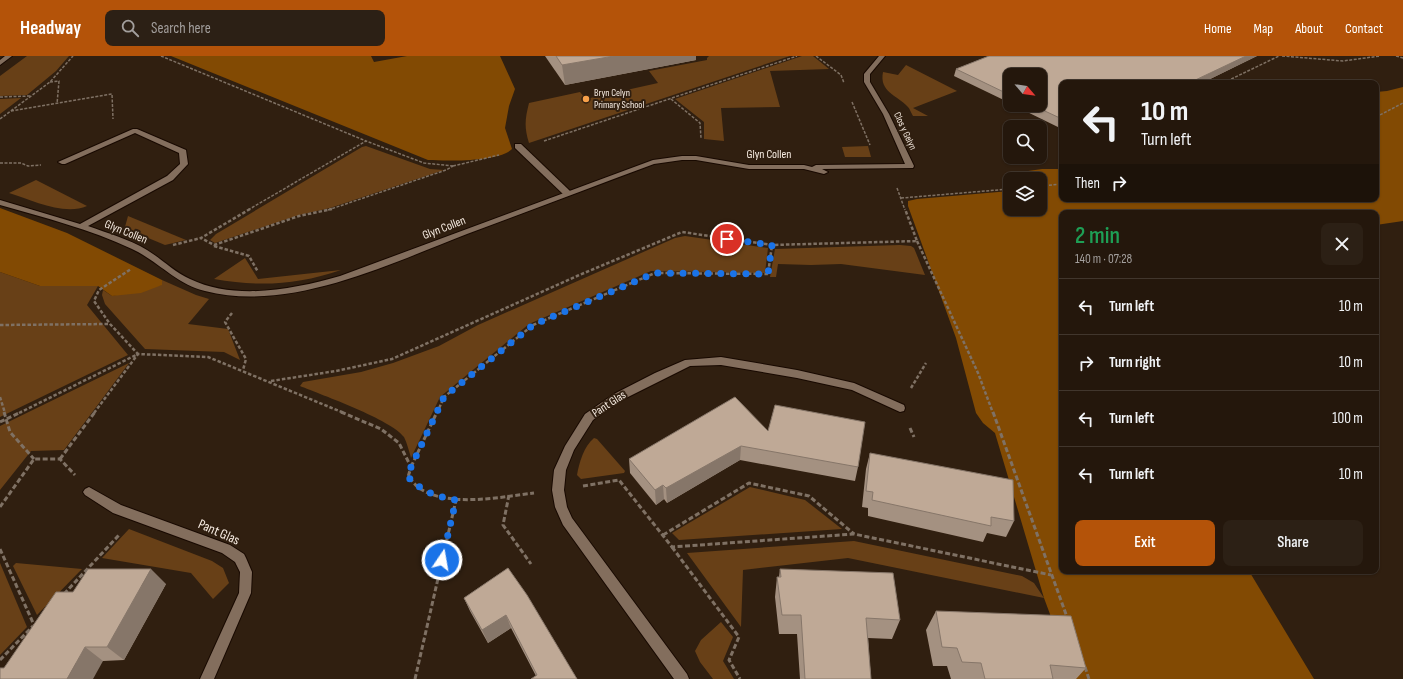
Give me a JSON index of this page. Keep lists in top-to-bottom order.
{
  "streets": {
    "street": ["Clos y Gelyn", "Glyn Collen", "Pant Glas"]
  },
  "crossings": [
    ["Clos y Gelyn", "Glyn Collen"]
  ],
  "places": ["Bryn Celyn Primary School"],
  "north": "bottom right",
  "page": {
    "header": "Headway",
    "search": "Search here",
    "nav": [
      "Home",
      "Map",
      "About",
      "Contact"
    ],
    "turn": ["10 m", "Turn left"],
    "then": "Then",
    "heading": ["2 min", "140 m · 07:28"],
    "list": [
      {
        "name": "Turn left",
        "value": "10 m"
      },
      {
        "name": "Turn right",
        "value": "10 m"
      },
      {
        "name": "Turn left",
        "value": "100 m"
      },
      {
        "name": "Turn left",
        "value": "10 m"
      }
    ],
    "buttons": ["Exit", "Share"]
  }
}
